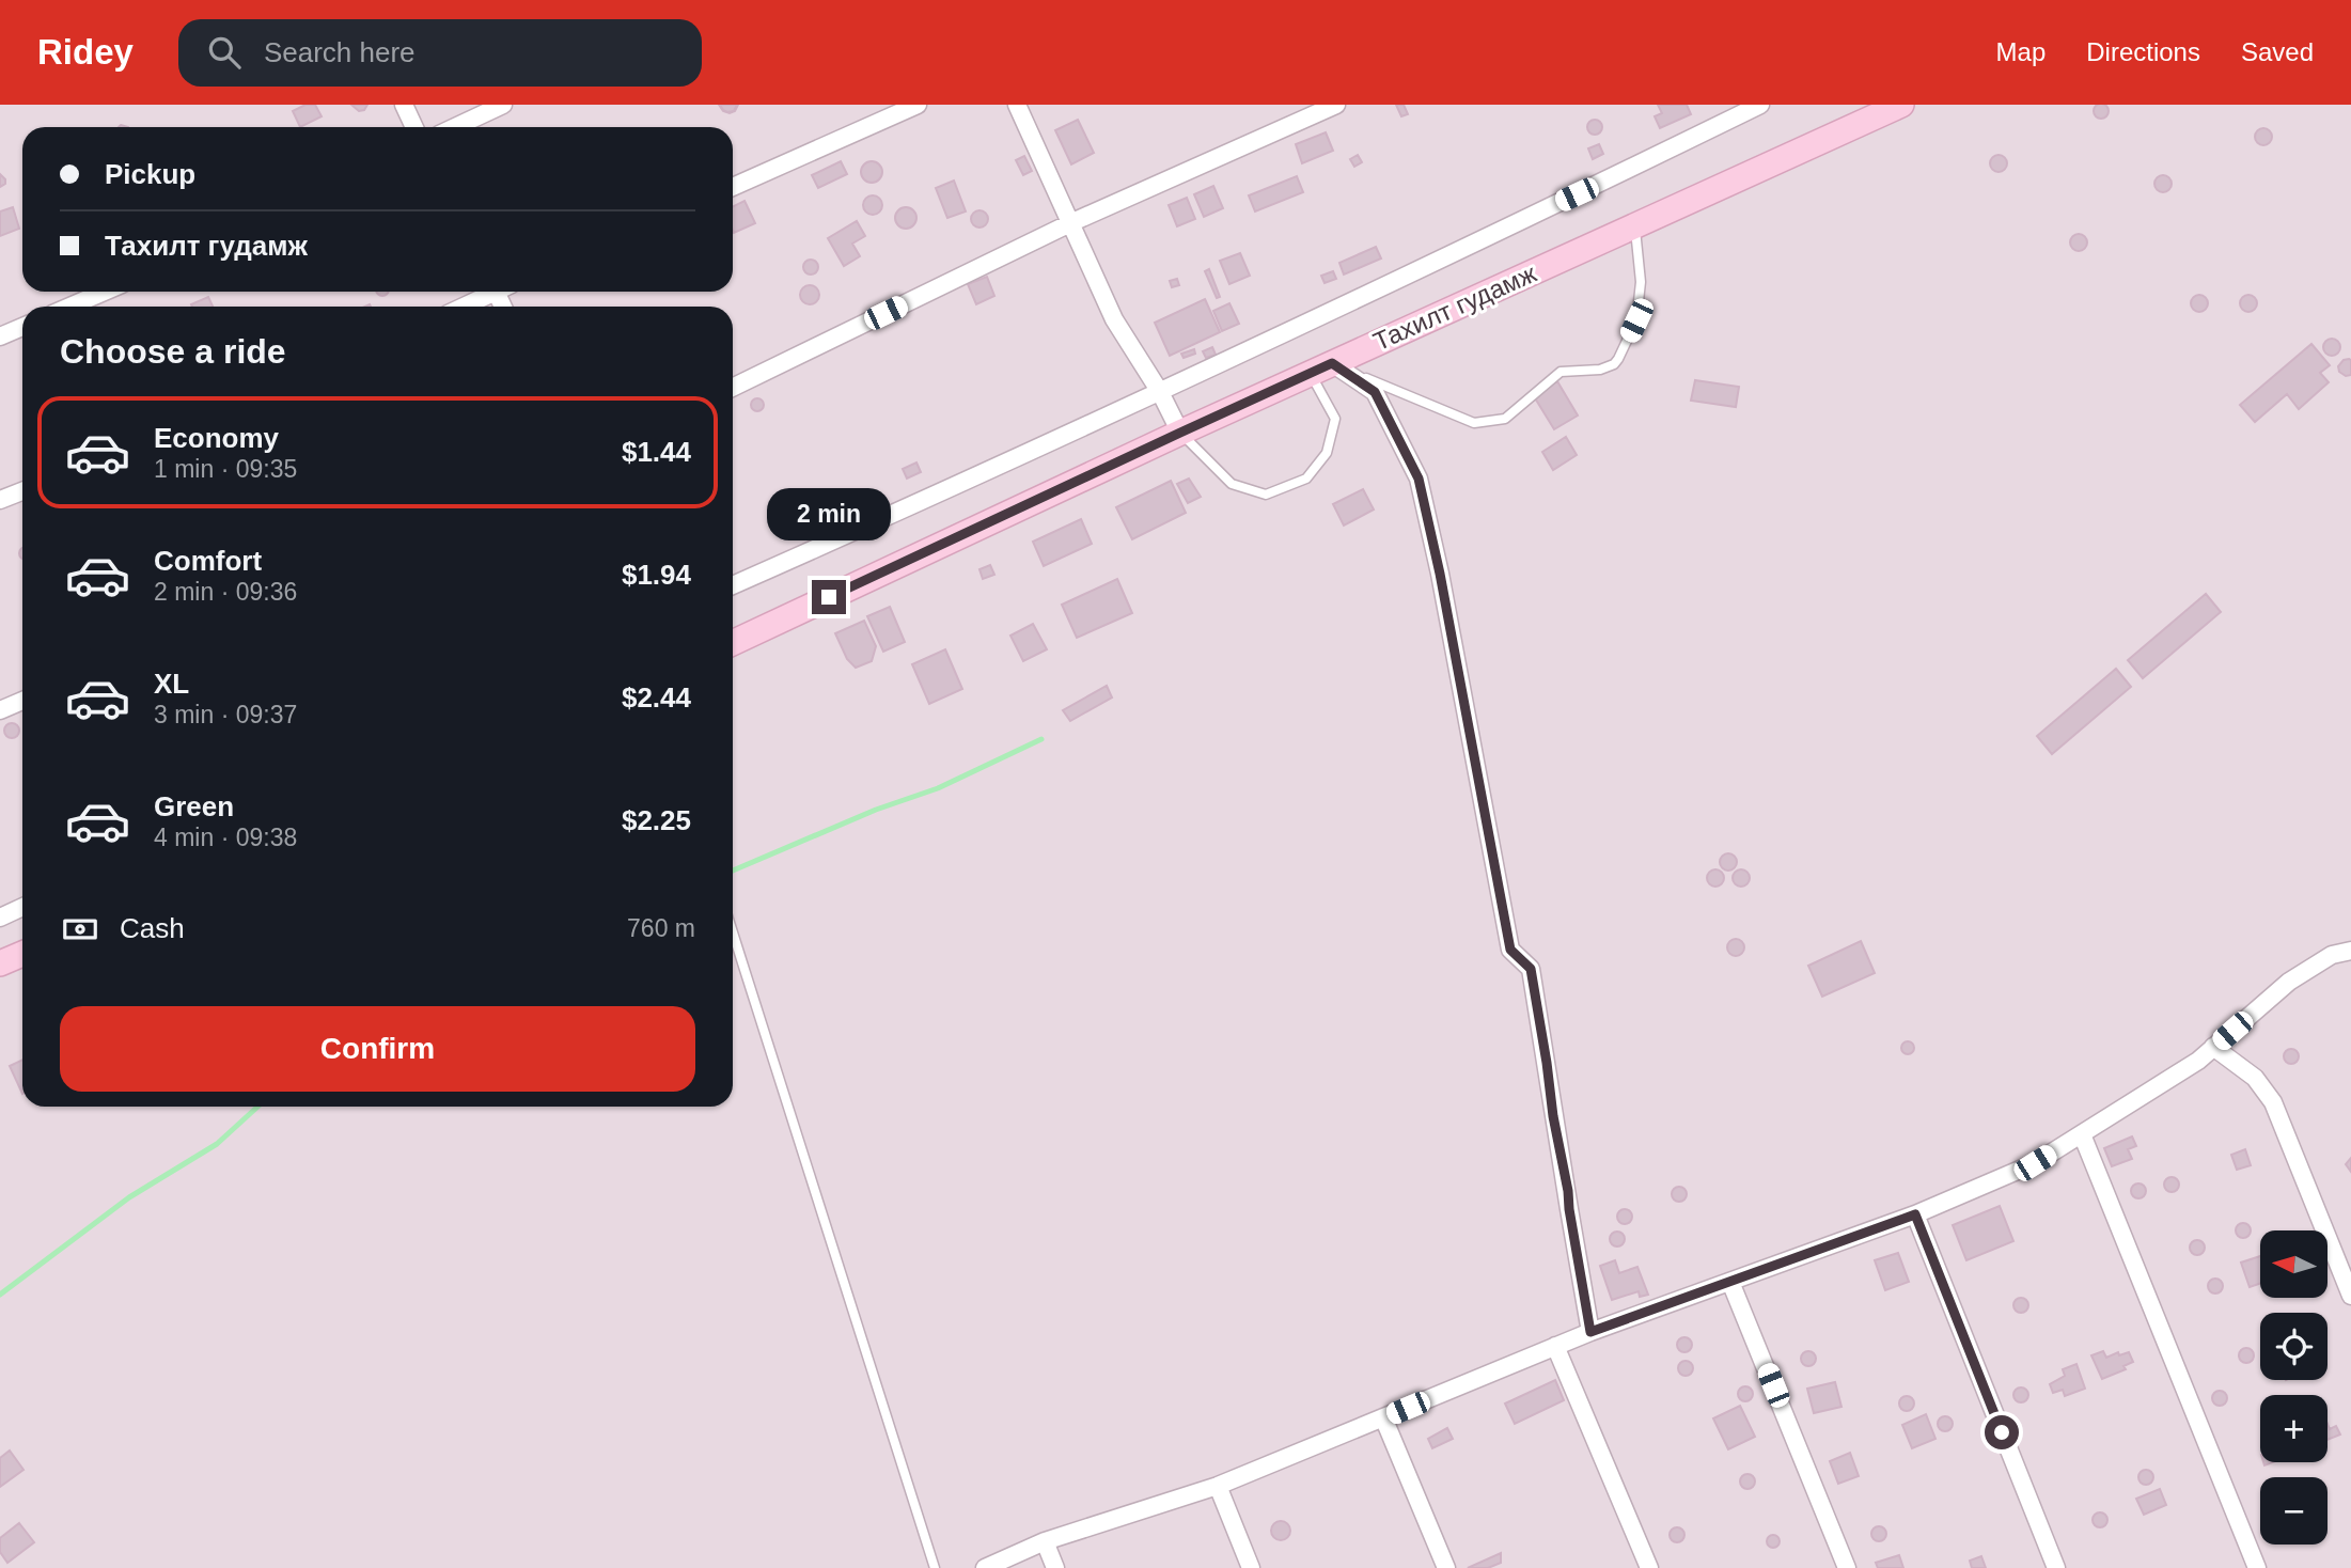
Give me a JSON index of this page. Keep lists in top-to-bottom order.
{
  "streets": {
    "main road": ["Тахилт гудамж"]
  },
  "north": "left",
  "page": {
    "header": "Ridey",
    "search": "Search here",
    "nav": ["Map", "Directions", "Saved"],
    "banner": ["Pickup", "Тахилт гудамж"],
    "heading": "Choose a ride",
    "list": [
      {
        "name": "Economy",
        "note": "1 min · 09:35",
        "value": "$1.44"
      },
      {
        "name": "Comfort",
        "note": "2 min · 09:36",
        "value": "$1.94"
      },
      {
        "name": "XL",
        "note": "3 min · 09:37",
        "value": "$2.44"
      },
      {
        "name": "Green",
        "note": "4 min · 09:38",
        "value": "$2.25"
      }
    ],
    "bubble": "2 min",
    "pay": ["Cash", "760 m"],
    "buttons": "Confirm",
    "map_buttons": ["+", "−"]
  }
}
